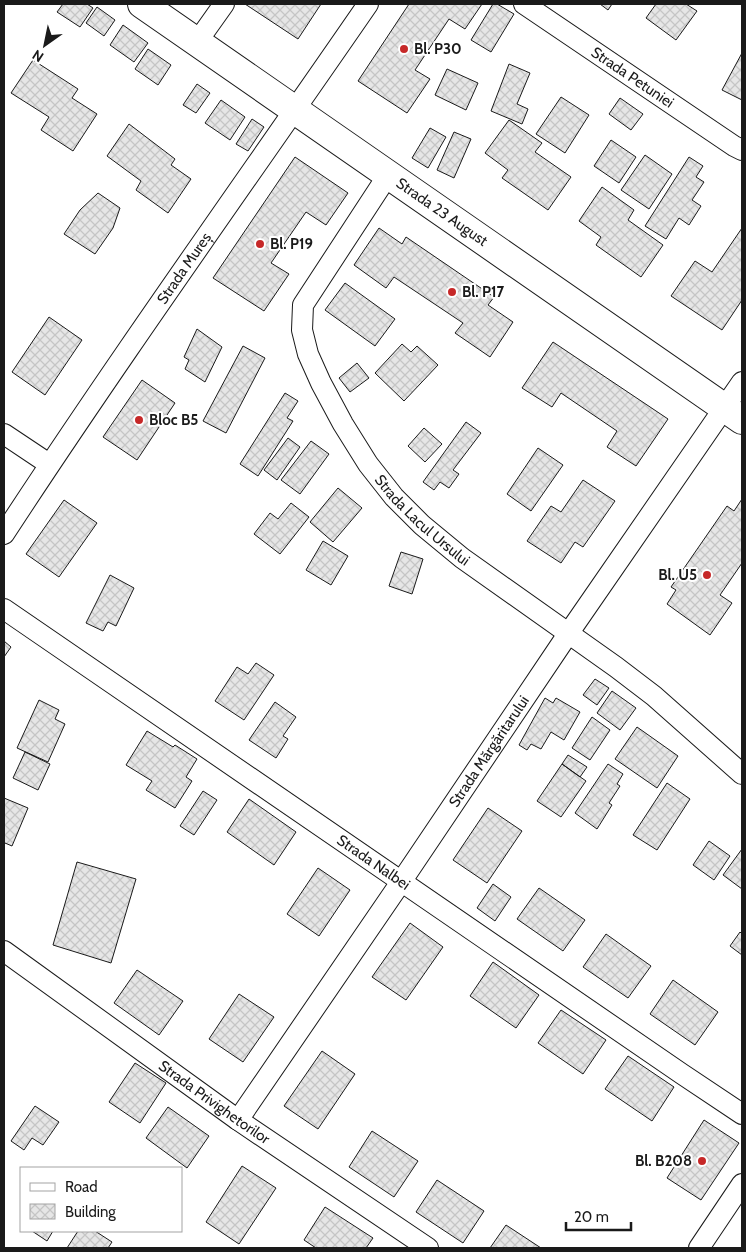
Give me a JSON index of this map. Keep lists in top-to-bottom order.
{
  "streets": {
    "main road": ["Strada 23 August"],
    "street": [
      "Strada Petuniei",
      "Strada Mureș",
      "Strada Lacul Ursului",
      "Strada Mărgăritarului",
      "Strada Nalbei",
      "Strada Privighetorilor"
    ]
  },
  "crossings": [
    ["Strada 23 August", "Strada Mureș"],
    ["Strada 23 August", "Strada Lacul Ursului"],
    ["Strada 23 August", "Strada Mărgăritarului"],
    ["Strada Lacul Ursului", "Strada Mărgăritarului"],
    ["Strada Mărgăritarului", "Strada Nalbei"],
    ["Strada Mărgăritarului", "Strada Privighetorilor"]
  ],
  "places": [
    "Bl. P30",
    "Bl. P19",
    "Bl. P17",
    "Bloc B5",
    "Bl. U5",
    "Bl. B208"
  ],
  "legend": ["Road", "Building"],
  "scale_bar": "20 m",
  "north": "bottom left"
}
